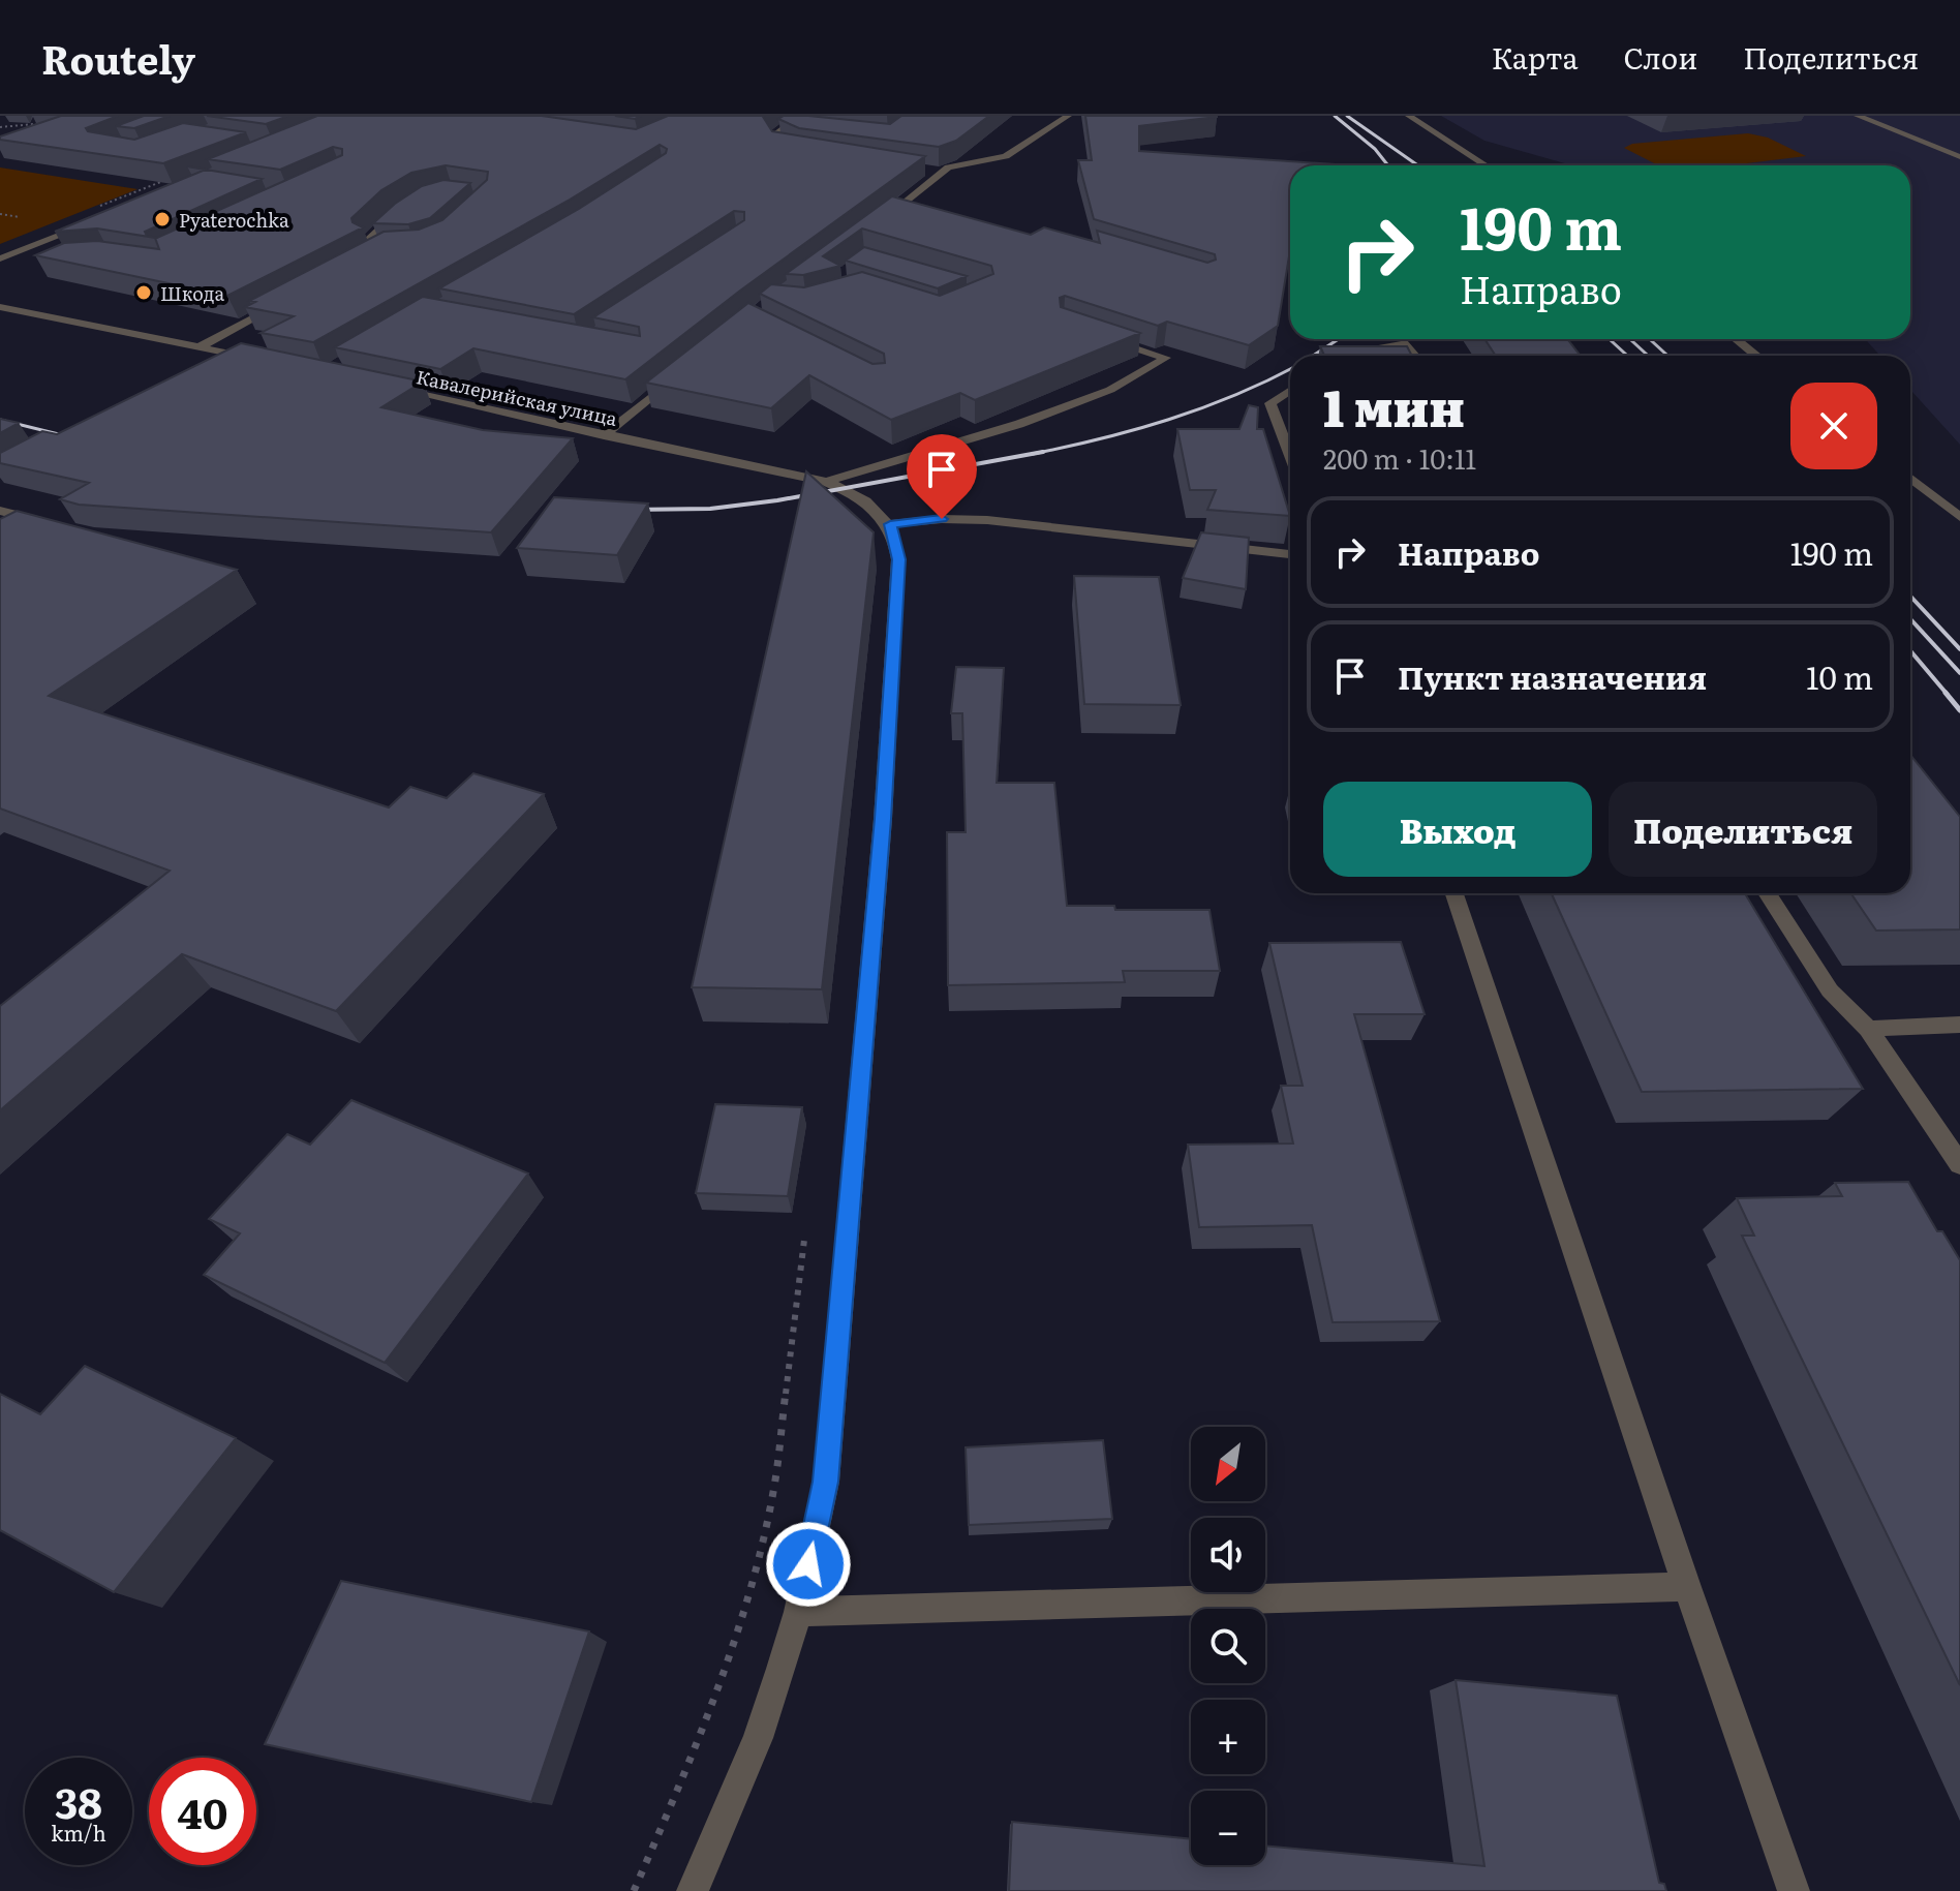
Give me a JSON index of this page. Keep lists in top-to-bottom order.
{
  "streets": {
    "street": ["Кавалерийская улица"]
  },
  "places": ["Pyaterochka", "Шкода"],
  "north": "bottom left",
  "page": {
    "header": "Routely",
    "nav": ["Карта", "Слои", "Поделиться"],
    "turn": ["190 m", "Направо"],
    "heading": ["1 мин", "200 m · 10:11"],
    "list": [
      {
        "name": "Направо",
        "value": "190 m"
      },
      {
        "name": "Пункт назначения",
        "value": "10 m"
      }
    ],
    "buttons": ["Выход", "Поделиться"],
    "map_buttons": ["+", "−"],
    "speed": "38 km/h",
    "limit": "40"
  }
}
